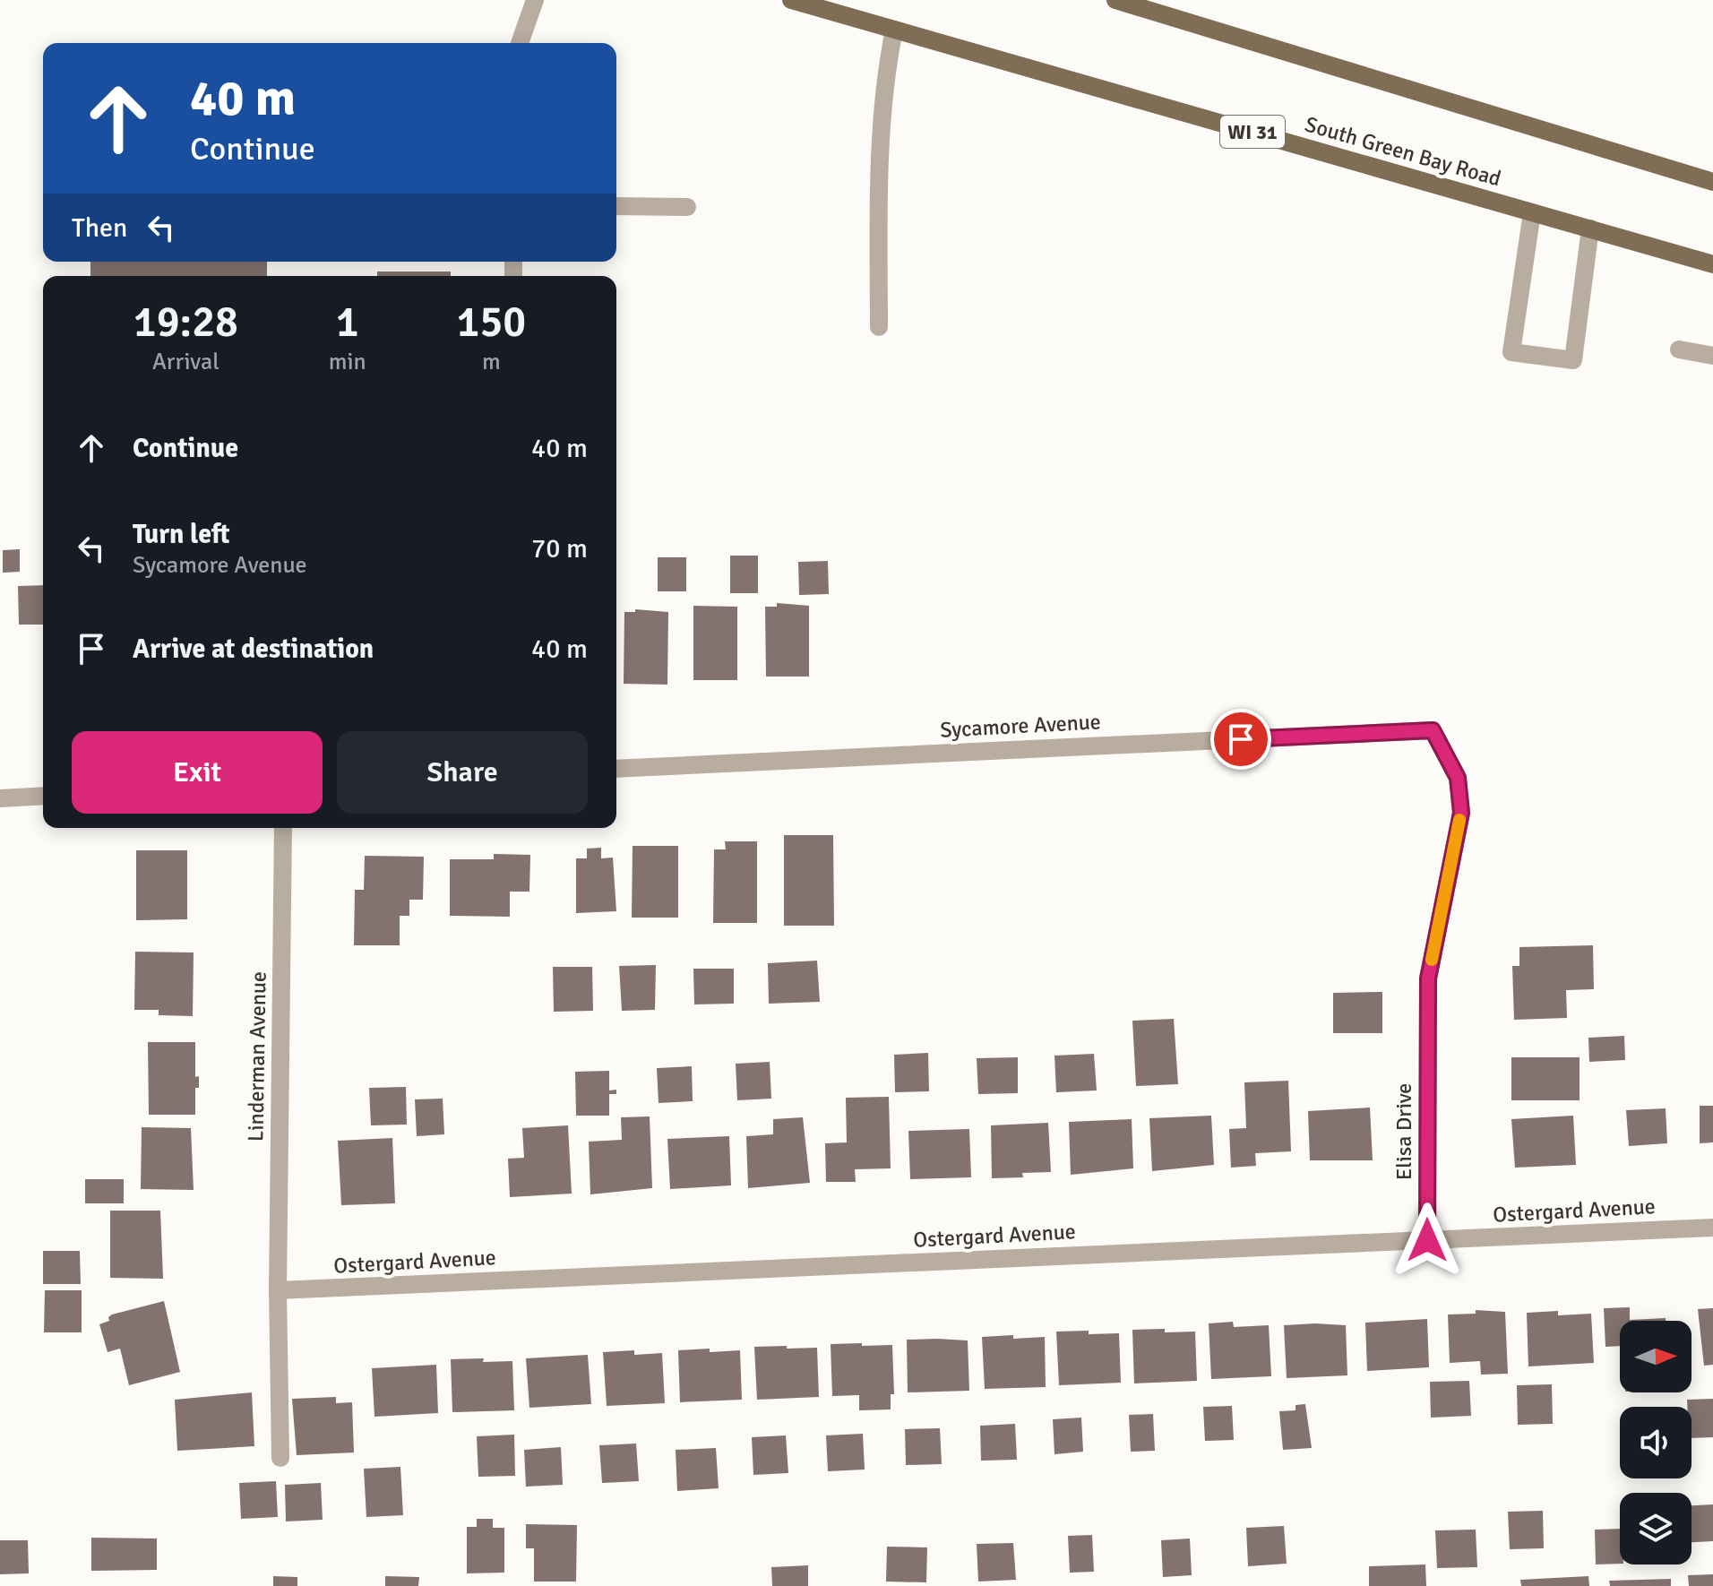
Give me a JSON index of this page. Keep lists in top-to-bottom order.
{
  "streets": {
    "main road": ["WI 31", "South Green Bay Road"],
    "street": [
      "Sycamore Avenue",
      "Linderman Avenue",
      "Elisa Drive",
      "Ostergard Avenue"
    ]
  },
  "crossings": [
    ["Sycamore Avenue", "Elisa Drive"],
    ["Linderman Avenue", "Ostergard Avenue"],
    ["Elisa Drive", "Ostergard Avenue"]
  ],
  "north": "right",
  "page": {
    "turn": ["40 m", "Continue"],
    "then": "Then",
    "eta": [
      "19:28",
      "Arrival",
      "1",
      "min",
      "150",
      "m"
    ],
    "list": [
      {
        "name": "Continue",
        "value": "40 m"
      },
      {
        "name": "Turn left",
        "note": "Sycamore Avenue",
        "value": "70 m"
      },
      {
        "name": "Arrive at destination",
        "value": "40 m"
      }
    ],
    "buttons": ["Exit", "Share"]
  }
}
